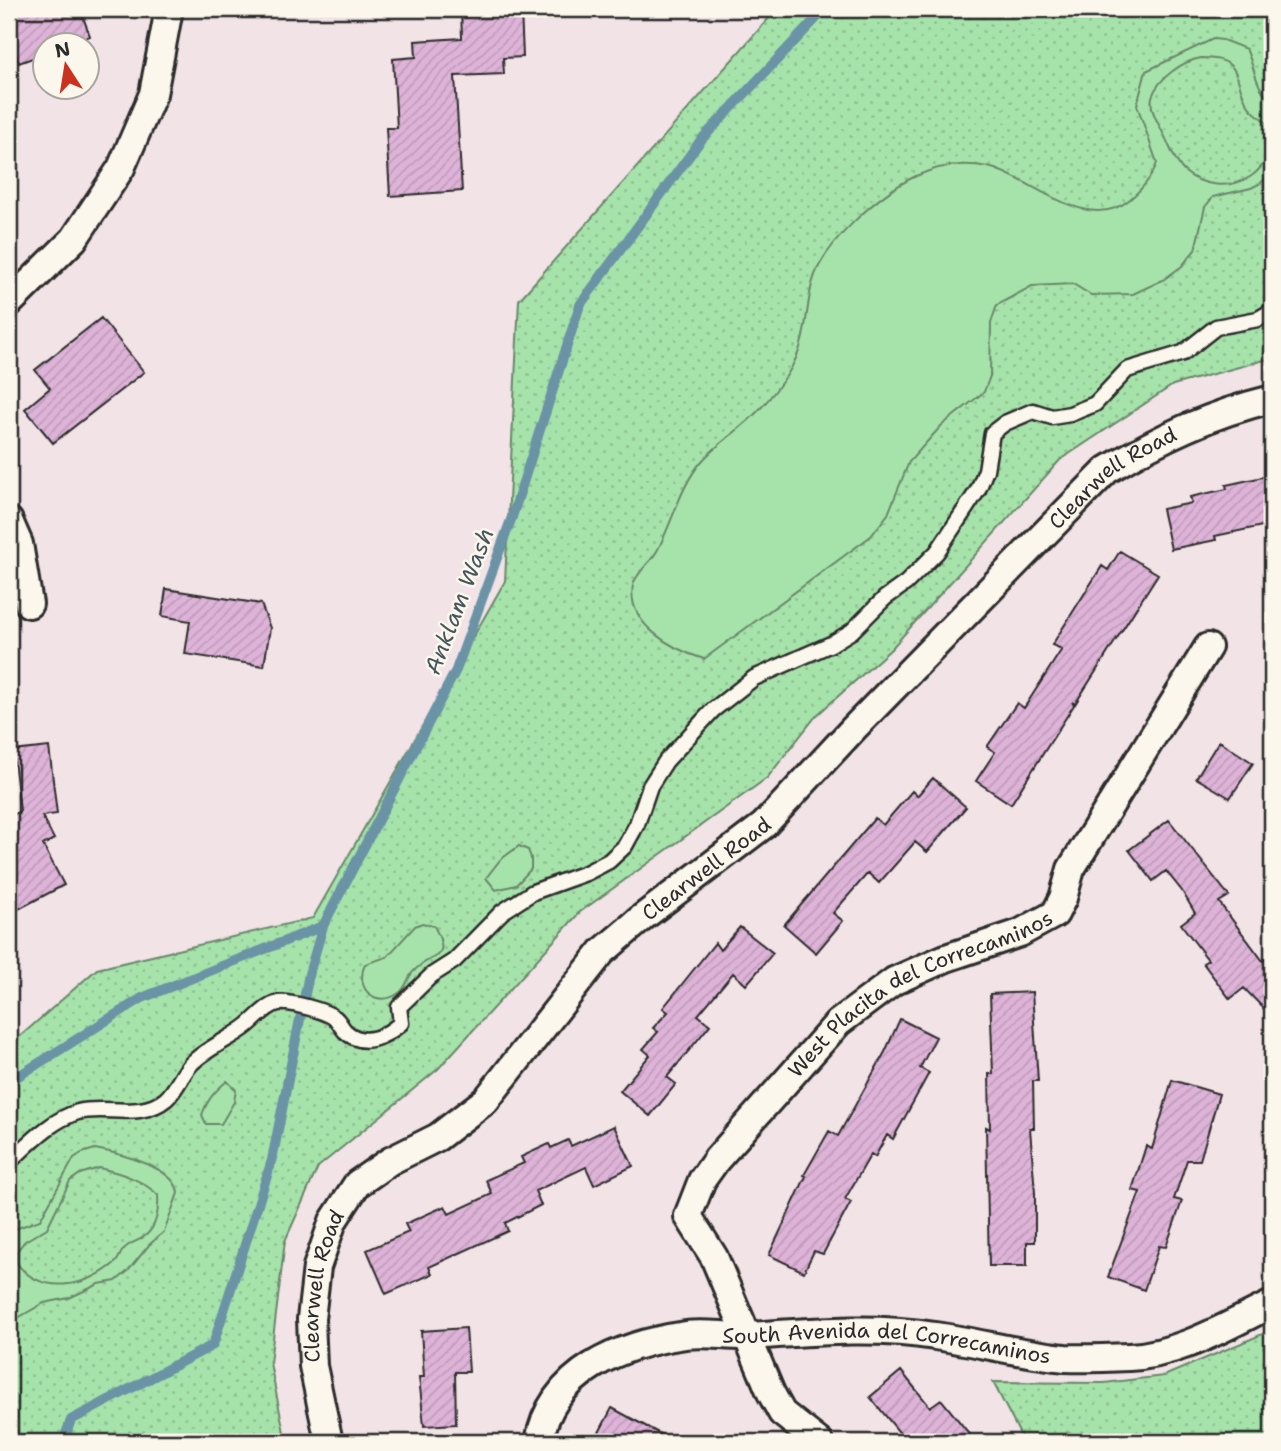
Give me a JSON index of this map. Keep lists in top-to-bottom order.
{
  "streets": {
    "street": ["Clearwell Road", "West Placita del Correcaminos", "South Avenida del Correcaminos"]
  },
  "crossings": [
    ["West Placita del Correcaminos", "South Avenida del Correcaminos"]
  ],
  "water": ["Anklam Wash"],
  "north": "top"
}
